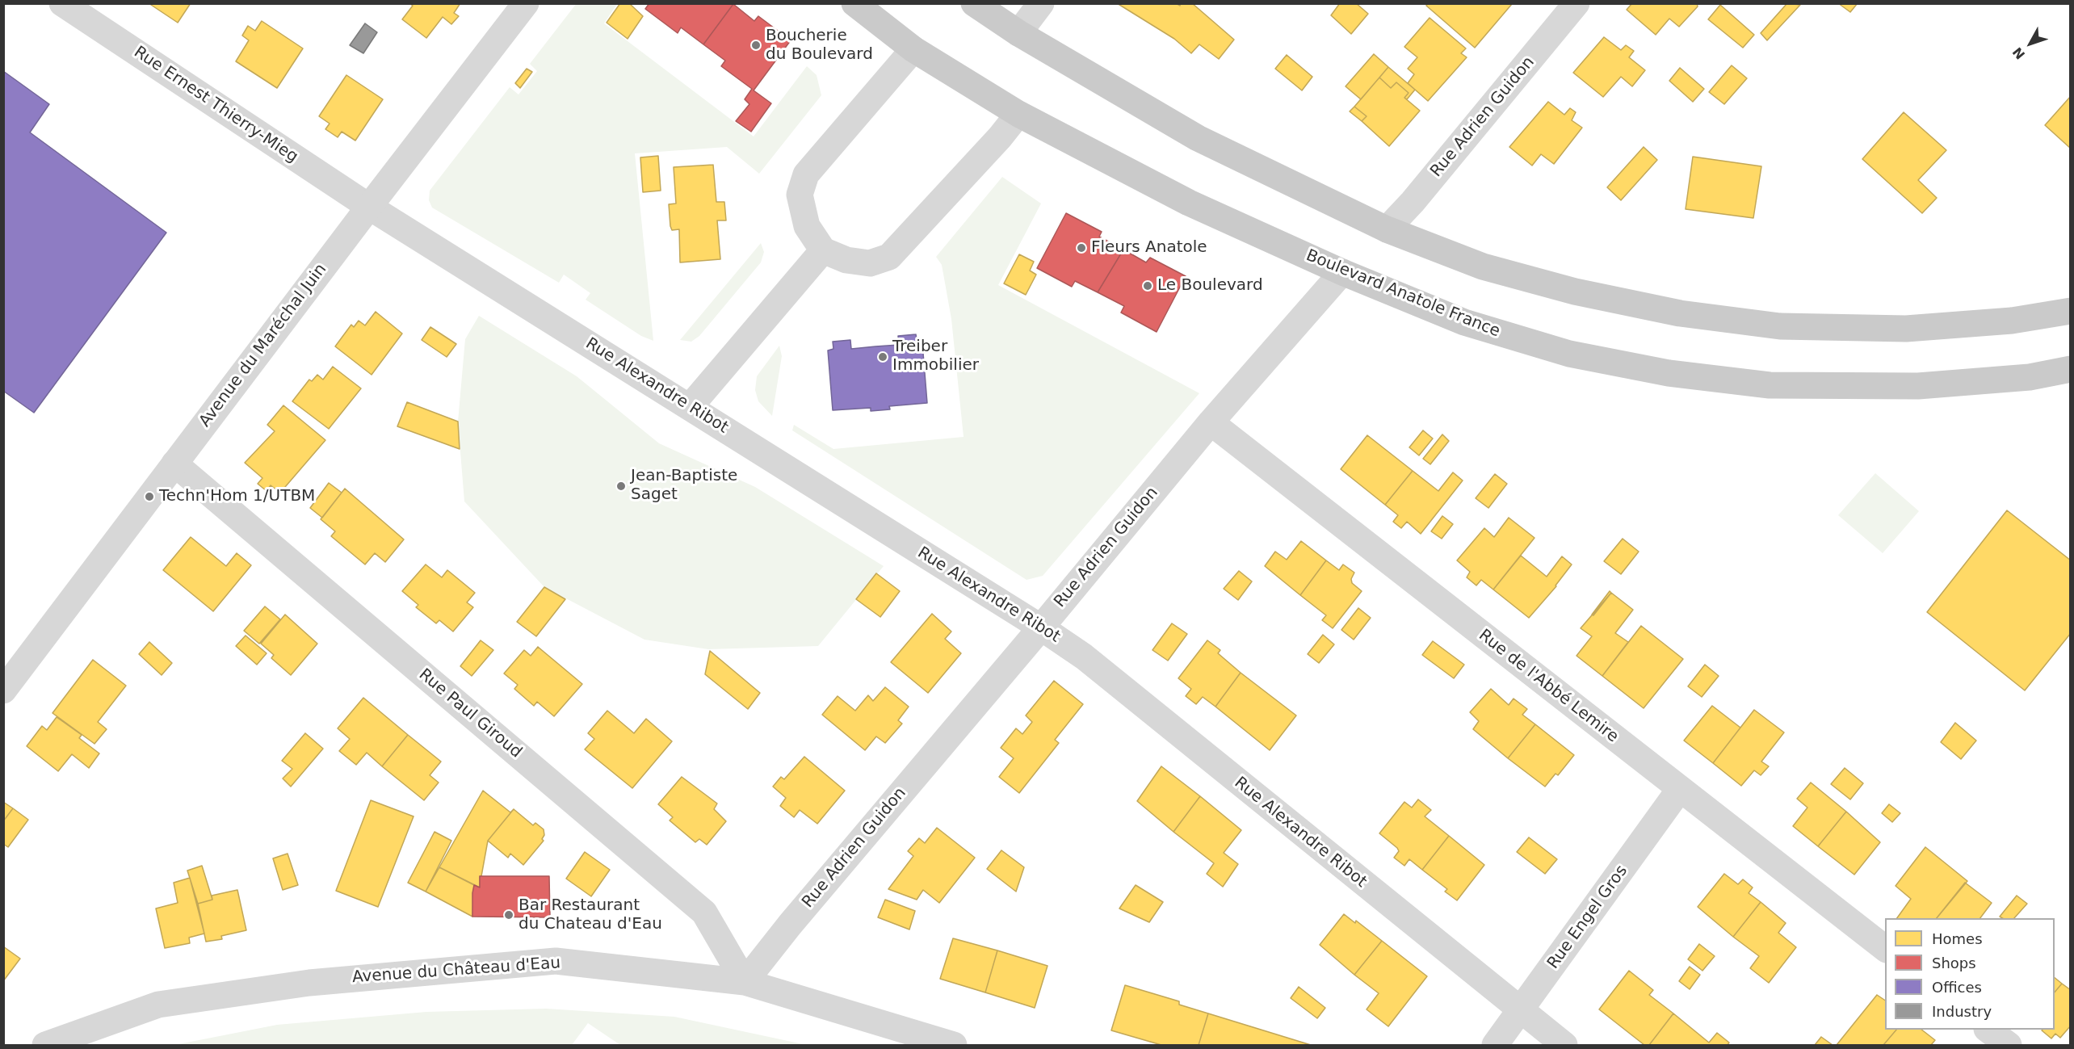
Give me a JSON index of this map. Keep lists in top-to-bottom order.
{
  "streets": {
    "main road": ["Boulevard Anatole France"],
    "street": [
      "Rue Ernest Thierry-Mieg",
      "Rue Adrien Guidon",
      "Avenue du Maréchal Juin",
      "Rue Alexandre Ribot",
      "Rue de l'Abbé Lemire",
      "Rue Paul Giroud",
      "Rue Engel Gros",
      "Avenue du Château d'Eau"
    ]
  },
  "crossings": [
    ["Rue Ernest Thierry-Mieg", "Avenue du Maréchal Juin"],
    ["Rue Ernest Thierry-Mieg", "Rue Alexandre Ribot"],
    ["Rue Adrien Guidon", "Boulevard Anatole France"],
    ["Rue Adrien Guidon", "Rue Alexandre Ribot"],
    ["Rue Adrien Guidon", "Rue de l'Abbé Lemire"],
    ["Rue Adrien Guidon", "Rue Paul Giroud"],
    ["Rue Adrien Guidon", "Avenue du Château d'Eau"],
    ["Avenue du Maréchal Juin", "Rue Alexandre Ribot"],
    ["Avenue du Maréchal Juin", "Rue Paul Giroud"],
    ["Rue Alexandre Ribot", "Rue Engel Gros"],
    ["Rue de l'Abbé Lemire", "Rue Engel Gros"],
    ["Rue Paul Giroud", "Avenue du Château d'Eau"]
  ],
  "places": [
    "Boucherie du Boulevard",
    "Fleurs Anatole",
    "Le Boulevard",
    "Treiber Immobilier",
    "Jean-Baptiste Saget",
    "Techn'Hom 1/UTBM",
    "Bar Restaurant du Chateau d'Eau"
  ],
  "legend": [
    "Homes",
    "Shops",
    "Offices",
    "Industry"
  ],
  "north": "bottom left"
}
